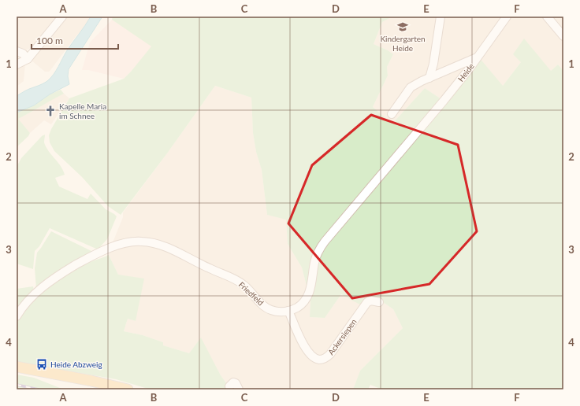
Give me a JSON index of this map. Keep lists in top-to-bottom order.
{
  "streets": {
    "street": ["Heide", "Friedfeld", "Ackersiepen"]
  },
  "crossings": [
    ["Heide", "Friedfeld"],
    ["Heide", "Ackersiepen"],
    ["Friedfeld", "Ackersiepen"]
  ],
  "places": {
    "school or university": ["Kindergarten Heide"],
    "church": ["Kapelle Maria im Schnee"],
    "bus stop": ["Heide Abzweig"]
  },
  "scale_bar": "100 m",
  "grid": {
    "columns": [
      "A",
      "B",
      "C",
      "D",
      "E",
      "F"
    ],
    "rows": [
      "1",
      "2",
      "3",
      "4"
    ]
  }
}
